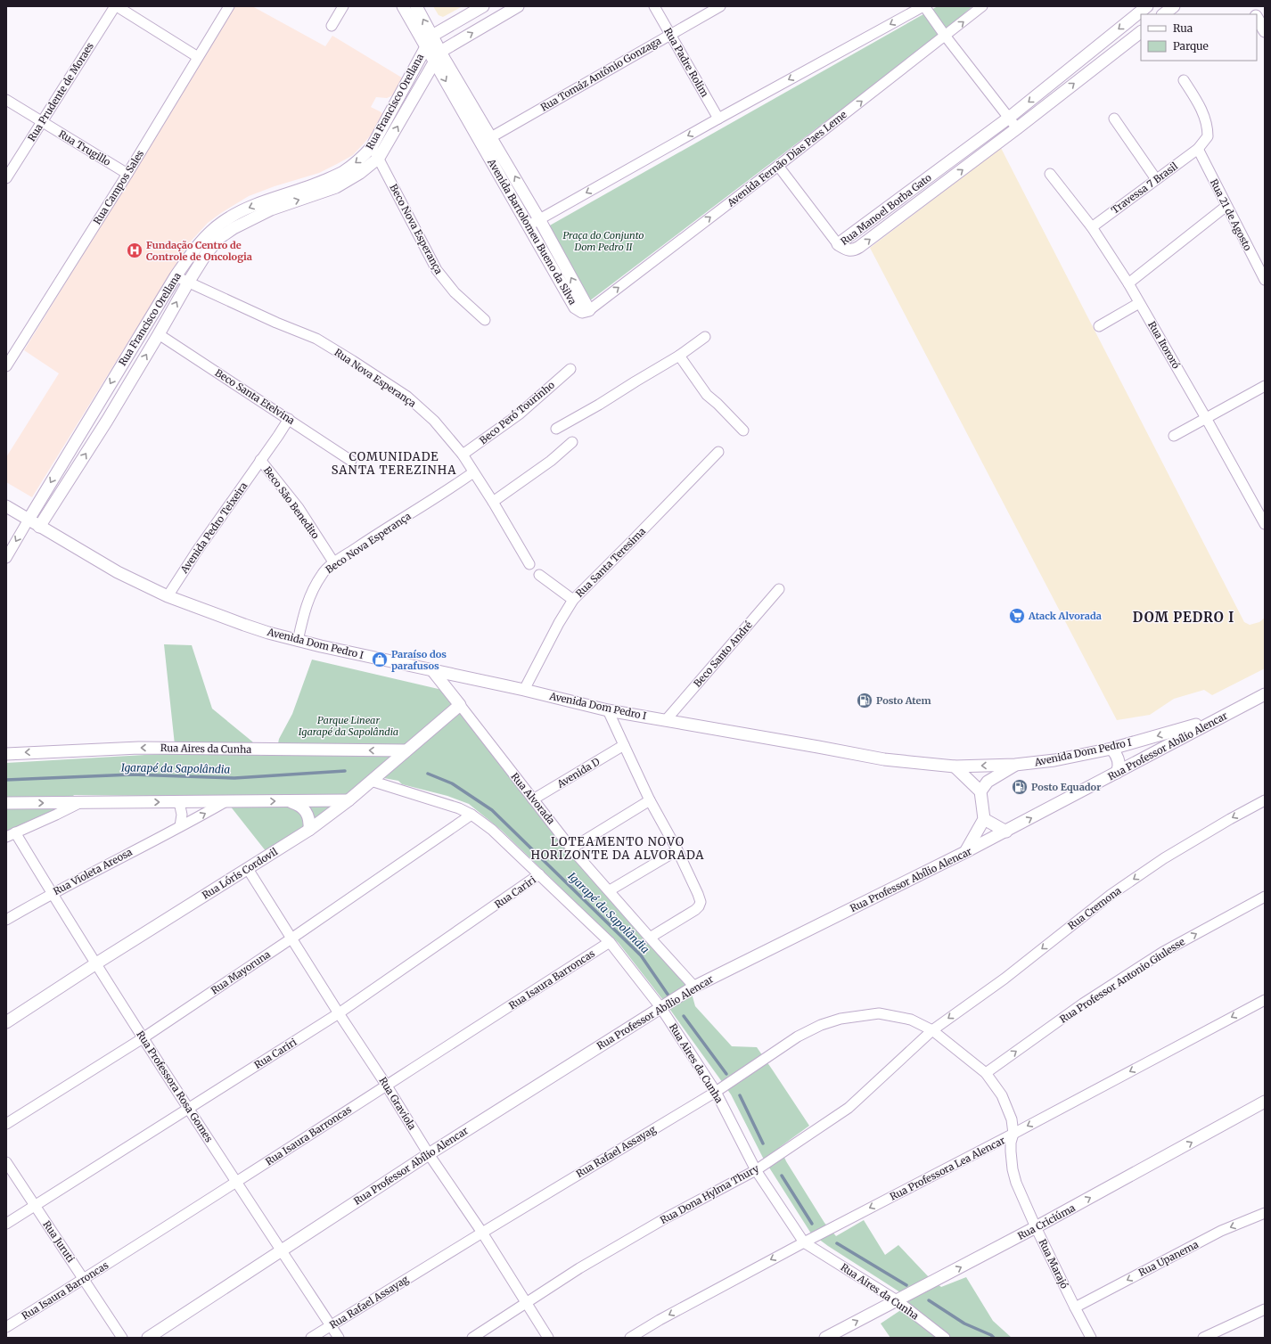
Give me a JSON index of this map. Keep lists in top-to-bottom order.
{
  "streets": {
    "street": [
      "Rua Padre Rolim",
      "Rua Tomáz Antônio Gonzaga",
      "Rua Prudente de Moraes",
      "Rua Francisco Orellana",
      "Rua Trugillo",
      "Avenida Fernão Dias Paes Leme",
      "Rua Campos Sales",
      "Travessa 7 Brasil",
      "Rua Manoel Borba Gato",
      "Rua 21 de Agosto",
      "Beco Nova Esperança",
      "Avenida Bartolomeu Bueno da Silva",
      "Rua Itororó",
      "Rua Nova Esperança",
      "Beco Santa Etelvina",
      "Beco Peró Tourinho",
      "Beco São Benedito",
      "Avenida Pedro Teixeira",
      "Rua Santa Teresima",
      "Avenida Dom Pedro I",
      "Beco Santo André",
      "Rua Professor Abílio Alencar",
      "Rua Aires da Cunha",
      "Avenida D",
      "Rua Alvorada",
      "Rua Violeta Areosa",
      "Rua Lóris Cordovil",
      "Rua Cariri",
      "Rua Cremona",
      "Rua Mayoruna",
      "Rua Isaura Barroncas",
      "Rua Professor Antonio Giulesse",
      "Rua Professora Rosa Gomes",
      "Rua Graviola",
      "Rua Rafael Assayag",
      "Rua Professora Lea Alencar",
      "Rua Dona Hylma Thury",
      "Rua Criciúma",
      "Rua Juruti",
      "Rua Upanema",
      "Rua Marajó"
    ]
  },
  "crossings": [
    ["Rua Padre Rolim", "Rua Tomáz Antônio Gonzaga"],
    ["Rua Tomáz Antônio Gonzaga", "Avenida Bartolomeu Bueno da Silva"],
    ["Rua Prudente de Moraes", "Rua Trugillo"],
    ["Rua Francisco Orellana", "Beco Nova Esperança"],
    ["Rua Francisco Orellana", "Avenida Bartolomeu Bueno da Silva"],
    ["Rua Francisco Orellana", "Rua Nova Esperança"],
    ["Rua Francisco Orellana", "Beco Santa Etelvina"],
    ["Rua Francisco Orellana", "Avenida Dom Pedro I"],
    ["Rua Trugillo", "Rua Campos Sales"],
    ["Avenida Fernão Dias Paes Leme", "Avenida Bartolomeu Bueno da Silva"],
    ["Travessa 7 Brasil", "Rua 21 de Agosto"],
    ["Travessa 7 Brasil", "Rua Itororó"],
    ["Beco Nova Esperança", "Rua Nova Esperança"],
    ["Beco Nova Esperança", "Beco São Benedito"],
    ["Beco Nova Esperança", "Avenida Dom Pedro I"],
    ["Rua Nova Esperança", "Beco Peró Tourinho"],
    ["Beco Santa Etelvina", "Avenida Pedro Teixeira"],
    ["Beco São Benedito", "Avenida Pedro Teixeira"],
    ["Avenida Pedro Teixeira", "Avenida Dom Pedro I"],
    ["Rua Santa Teresima", "Avenida Dom Pedro I"],
    ["Avenida Dom Pedro I", "Beco Santo André"],
    ["Avenida Dom Pedro I", "Rua Professor Abílio Alencar"],
    ["Avenida Dom Pedro I", "Rua Alvorada"],
    ["Rua Professor Abílio Alencar", "Rua Aires da Cunha"],
    ["Rua Professor Abílio Alencar", "Rua Alvorada"],
    ["Rua Professor Abílio Alencar", "Rua Professora Rosa Gomes"],
    ["Rua Professor Abílio Alencar", "Rua Graviola"],
    ["Rua Aires da Cunha", "Rua Lóris Cordovil"],
    ["Rua Aires da Cunha", "Rua Cariri"],
    ["Rua Aires da Cunha", "Rua Mayoruna"],
    ["Rua Aires da Cunha", "Rua Isaura Barroncas"],
    ["Rua Aires da Cunha", "Rua Rafael Assayag"],
    ["Rua Aires da Cunha", "Rua Professora Lea Alencar"],
    ["Rua Aires da Cunha", "Rua Dona Hylma Thury"],
    ["Rua Aires da Cunha", "Rua Criciúma"],
    ["Avenida D", "Rua Alvorada"],
    ["Rua Alvorada", "Rua Lóris Cordovil"],
    ["Rua Violeta Areosa", "Rua Professora Rosa Gomes"],
    ["Rua Lóris Cordovil", "Rua Professora Rosa Gomes"],
    ["Rua Lóris Cordovil", "Rua Graviola"],
    ["Rua Cariri", "Rua Professora Rosa Gomes"],
    ["Rua Cariri", "Rua Graviola"],
    ["Rua Cariri", "Rua Juruti"],
    ["Rua Cremona", "Rua Rafael Assayag"],
    ["Rua Cremona", "Rua Dona Hylma Thury"],
    ["Rua Cremona", "Rua Marajó"],
    ["Rua Mayoruna", "Rua Professora Rosa Gomes"],
    ["Rua Mayoruna", "Rua Graviola"],
    ["Rua Isaura Barroncas", "Rua Professora Rosa Gomes"],
    ["Rua Isaura Barroncas", "Rua Graviola"],
    ["Rua Isaura Barroncas", "Rua Juruti"],
    ["Rua Professor Antonio Giulesse", "Rua Marajó"],
    ["Rua Professora Rosa Gomes", "Rua Rafael Assayag"],
    ["Rua Graviola", "Rua Rafael Assayag"],
    ["Rua Graviola", "Rua Dona Hylma Thury"],
    ["Rua Rafael Assayag", "Rua Dona Hylma Thury"],
    ["Rua Rafael Assayag", "Rua Marajó"],
    ["Rua Professora Lea Alencar", "Rua Marajó"],
    ["Rua Dona Hylma Thury", "Rua Marajó"],
    ["Rua Criciúma", "Rua Marajó"],
    ["Rua Upanema", "Rua Marajó"]
  ],
  "one_way": [
    "Rua Cremona",
    "Rua Professor Antonio Giulesse",
    "Rua Professora Lea Alencar",
    "Rua Criciúma",
    "Rua Upanema"
  ],
  "districts": ["COMUNIDADE SANTA TEREZINHA", "DOM PEDRO I", "LOTEAMENTO NOVO HORIZONTE DA ALVORADA"],
  "water": ["Igarapé da Sapolândia"],
  "parks": ["Praça do Conjunto Dom Pedro II", "Parque Linear Igarapé da Sapolândia"],
  "places": {
    "hospital": ["Fundação Centro de Controle de Oncologia"],
    "supermarket": ["Atack Alvorada"],
    "shop": ["Paraíso dos parafusos"],
    "fuel station": ["Posto Atem", "Posto Equador"]
  },
  "legend": ["Rua", "Parque"]
}
